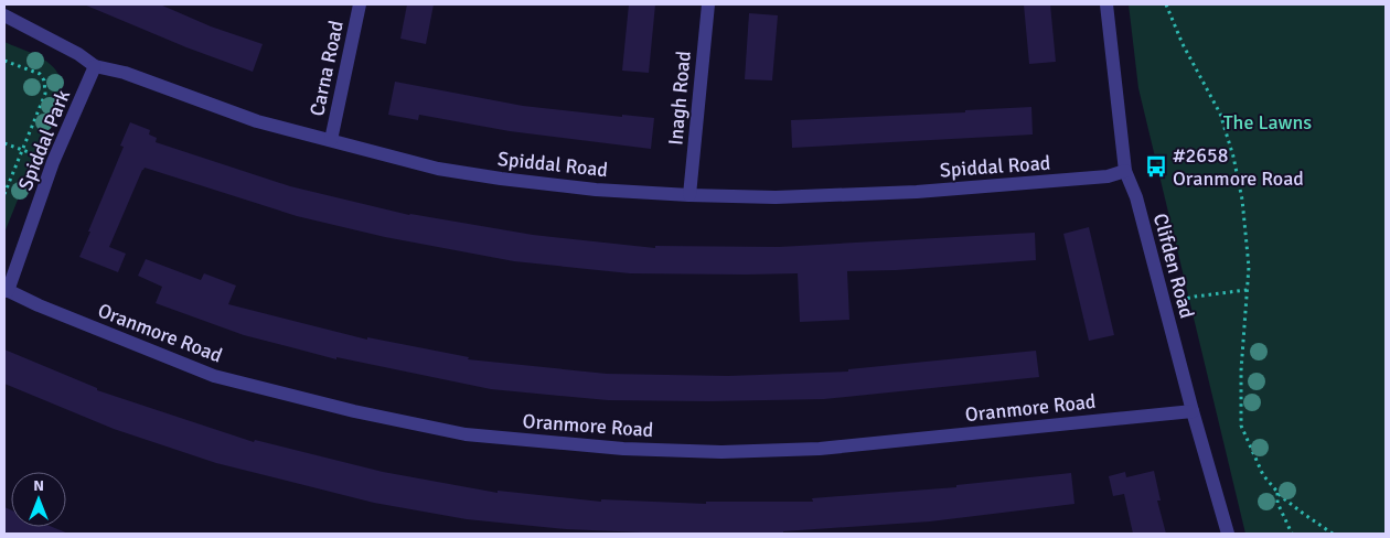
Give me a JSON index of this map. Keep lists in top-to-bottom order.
{
  "streets": {
    "street": [
      "Carna Road",
      "Inagh Road",
      "Spiddal Park",
      "Spiddal Road",
      "Clifden Road",
      "Oranmore Road"
    ]
  },
  "crossings": [
    ["Carna Road", "Spiddal Road"],
    ["Inagh Road", "Spiddal Road"],
    ["Spiddal Park", "Spiddal Road"],
    ["Spiddal Park", "Oranmore Road"],
    ["Spiddal Road", "Clifden Road"],
    ["Clifden Road", "Oranmore Road"]
  ],
  "parks": ["The Lawns"],
  "places": {
    "bus stop": ["#2658 Oranmore Road"]
  },
  "north": "top"
}
